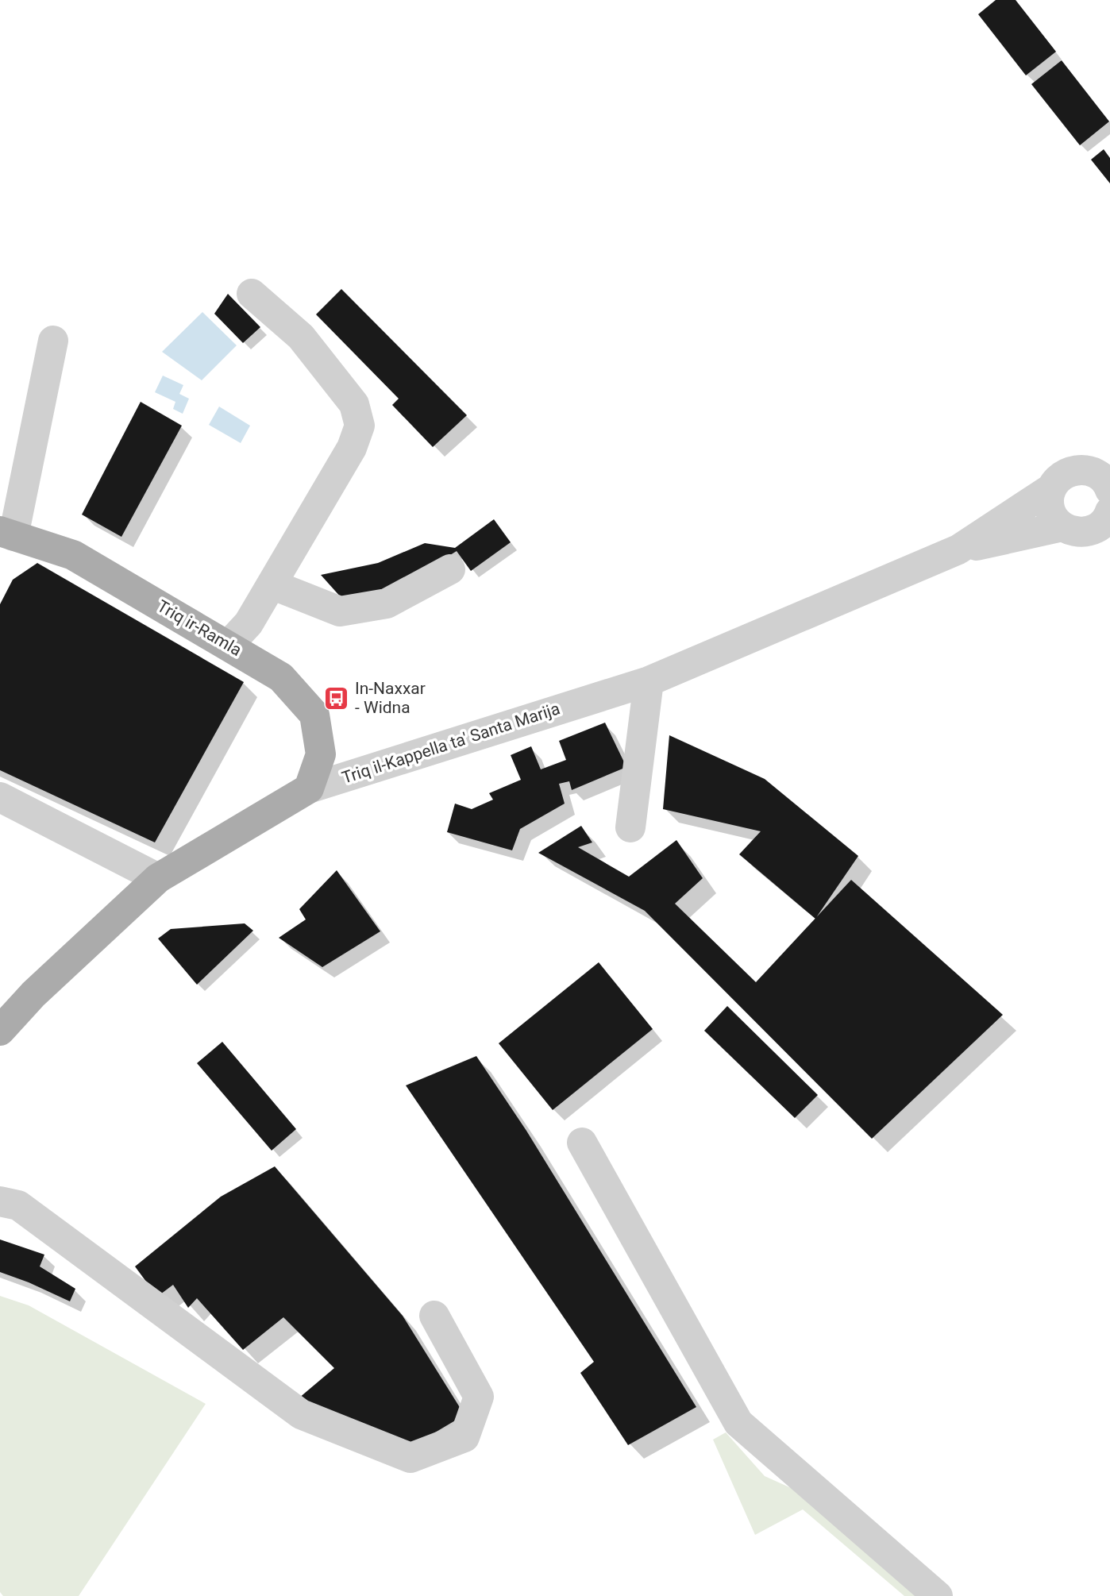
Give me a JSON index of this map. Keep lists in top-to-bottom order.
{
  "streets": {
    "main road": ["Triq ir-Ramla", "Triq il-Kappella ta' Santa Marija"]
  },
  "crossings": [
    ["Triq ir-Ramla", "Triq il-Kappella ta' Santa Marija"]
  ],
  "places": {
    "bus stop": ["In-Naxxar - Widna"]
  }
}
